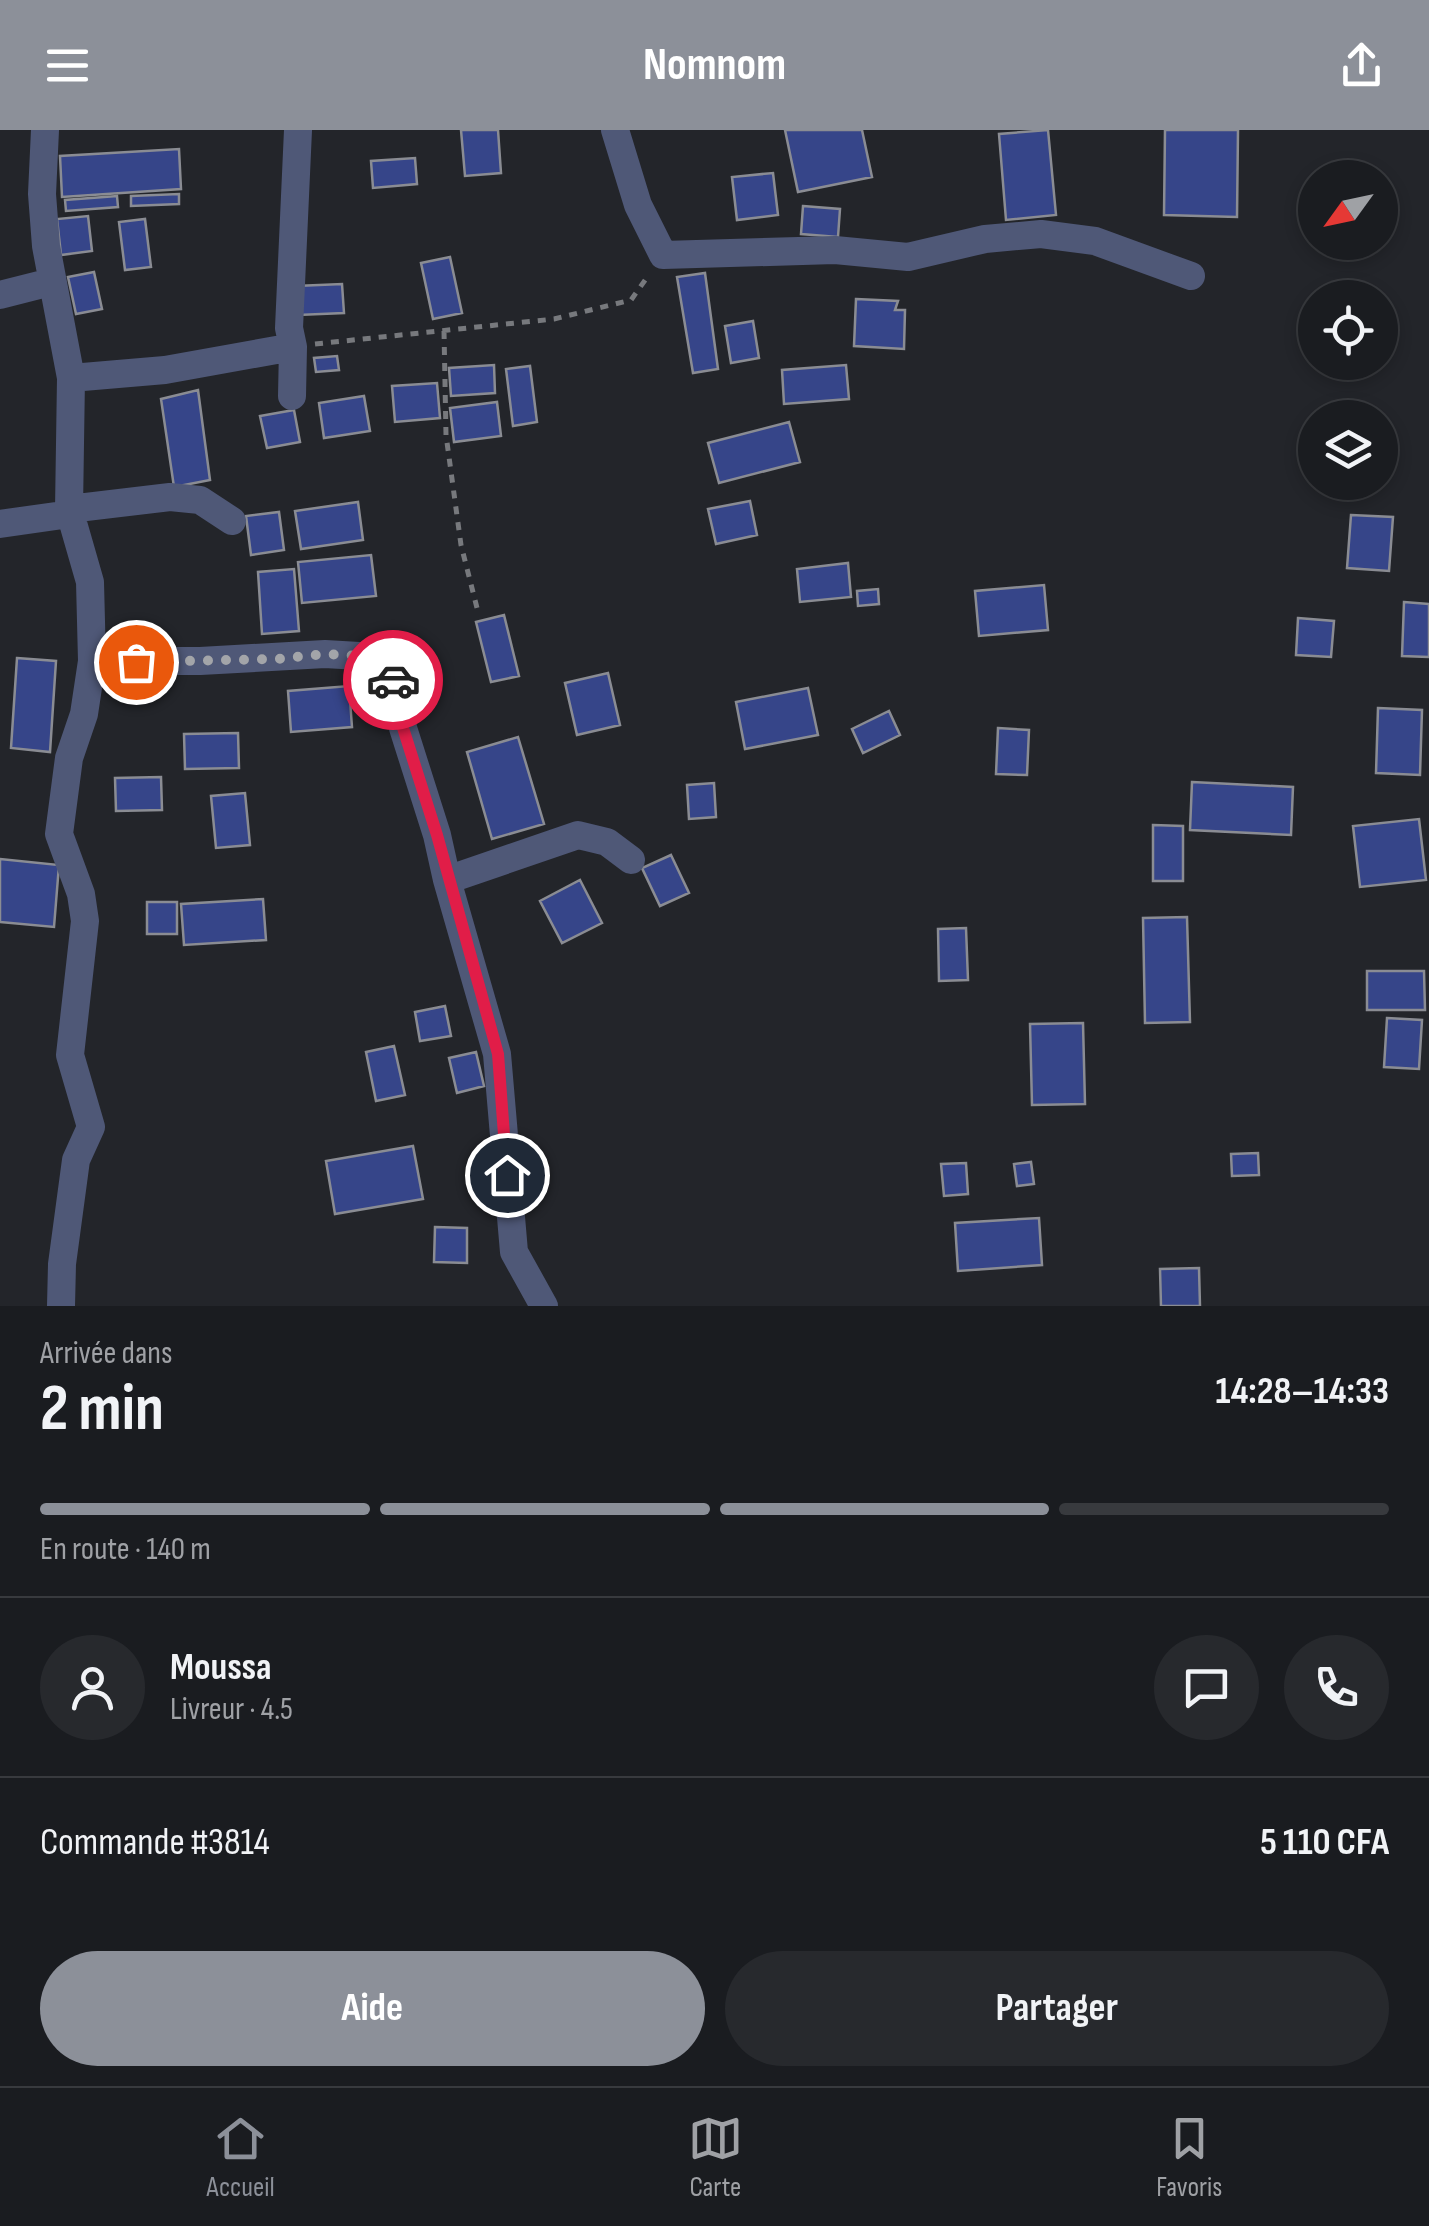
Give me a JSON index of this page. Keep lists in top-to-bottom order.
{
  "north": "bottom left",
  "page": {
    "header": "Nomnom",
    "heading": ["2 min", "Arrivée dans", "14:28–14:33"],
    "panel": [
      "Moussa",
      "Livreur · 4.5",
      "Commande #3814",
      "5 110 CFA"
    ],
    "bar": "En route · 140 m",
    "buttons": ["Aide", "Partager"],
    "tabs": ["Accueil", "Carte", "Favoris"]
  }
}
